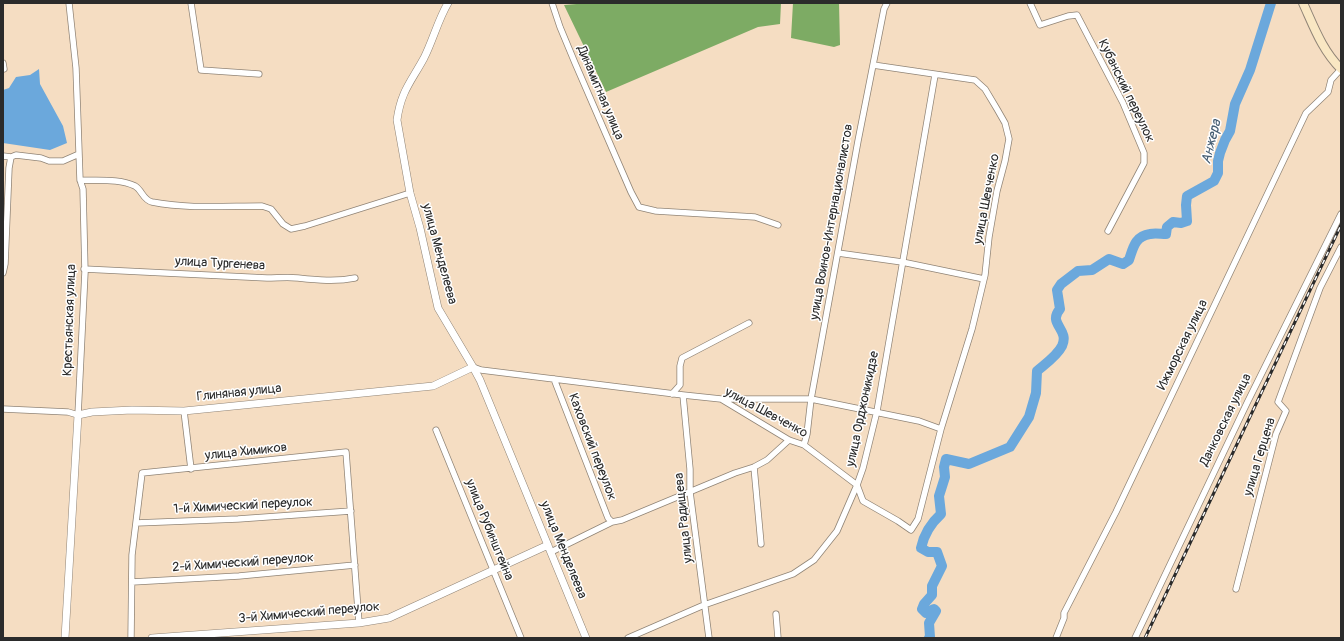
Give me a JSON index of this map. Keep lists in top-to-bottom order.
{
  "streets": {
    "street": [
      "Кубанский переулок",
      "Динамитная улица",
      "улица Шевченко",
      "улица Воинов-Интернационалистов",
      "улица Менделеева",
      "улица Тургенева",
      "Крестьянская улица",
      "Ижморская улица",
      "Глиняная улица",
      "улица Орджоникидзе",
      "Данковская улица",
      "Каховский переулок",
      "улица Химиков",
      "улица Герцена",
      "1-й Химический переулок",
      "улица Радищева",
      "улица Рубинштейна",
      "2-й Химический переулок",
      "3-й Химический переулок"
    ]
  },
  "crossings": [
    ["улица Шевченко", "улица Воинов-Интернационалистов"],
    ["улица Шевченко", "улица Менделеева"],
    ["улица Шевченко", "Глиняная улица"],
    ["улица Шевченко", "улица Орджоникидзе"],
    ["улица Шевченко", "Каховский переулок"],
    ["улица Шевченко", "улица Радищева"],
    ["улица Менделеева", "Глиняная улица"],
    ["улица Менделеева", "3-й Химический переулок"],
    ["улица Тургенева", "Крестьянская улица"],
    ["Крестьянская улица", "Глиняная улица"],
    ["улица Орджоникидзе", "улица Радищева"],
    ["улица Химиков", "1-й Химический переулок"],
    ["улица Химиков", "2-й Химический переулок"],
    ["улица Химиков", "3-й Химический переулок"],
    ["улица Рубинштейна", "3-й Химический переулок"]
  ],
  "water": ["Анжера"]
}
